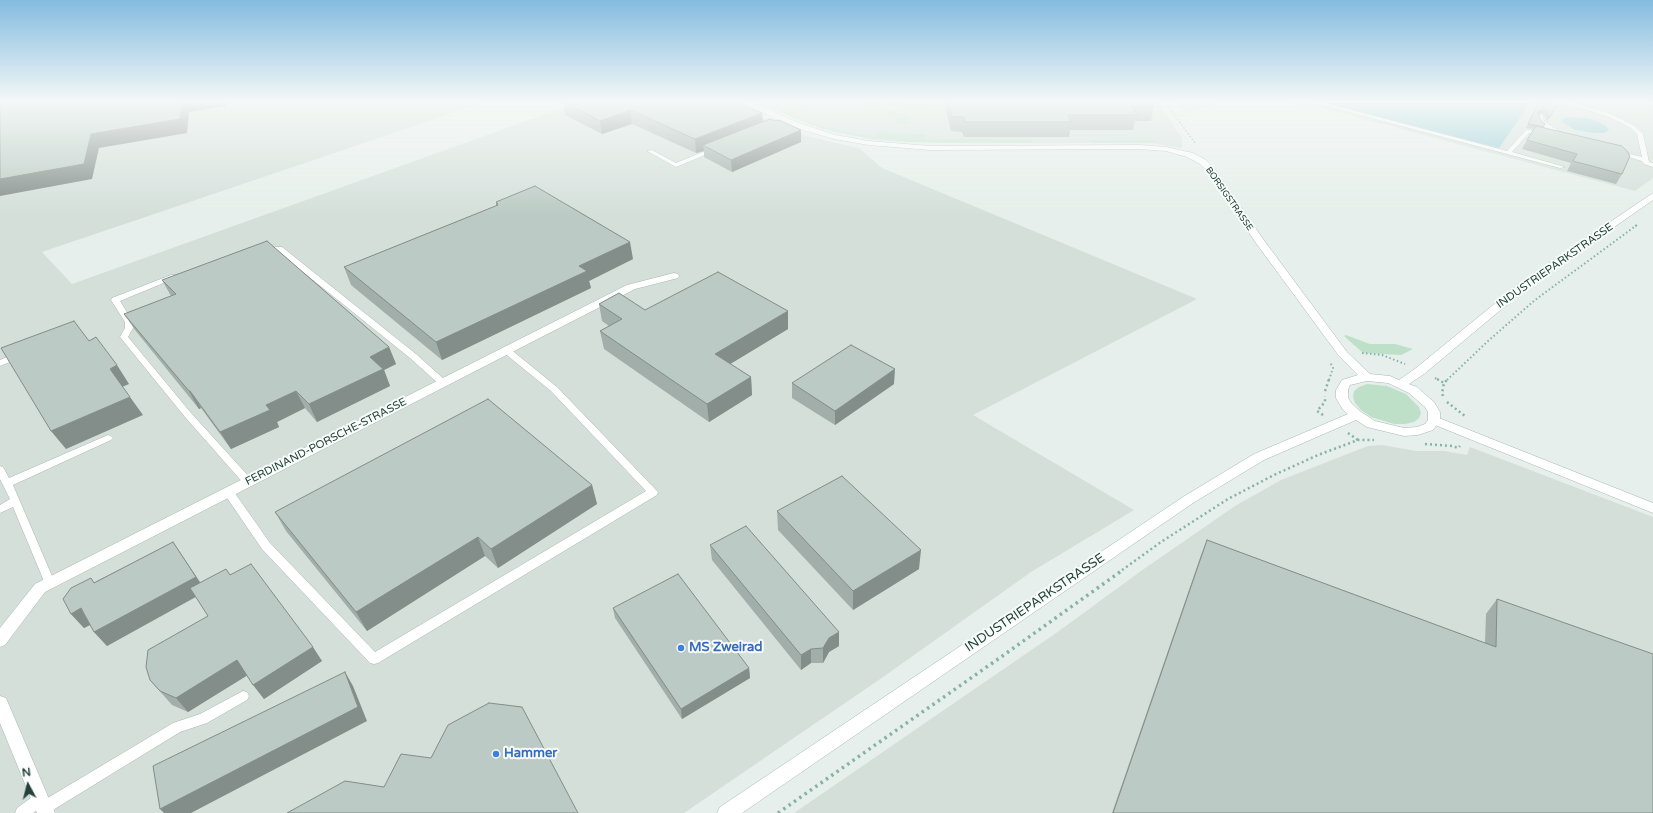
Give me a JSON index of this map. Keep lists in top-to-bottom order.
{
  "streets": {
    "street": ["BORSIGSTRASSE", "INDUSTRIEPARKSTRASSE", "FERDINAND-PORSCHE-STRASSE"]
  },
  "places": ["MS Zweirad", "Hammer"],
  "north": "top"
}
